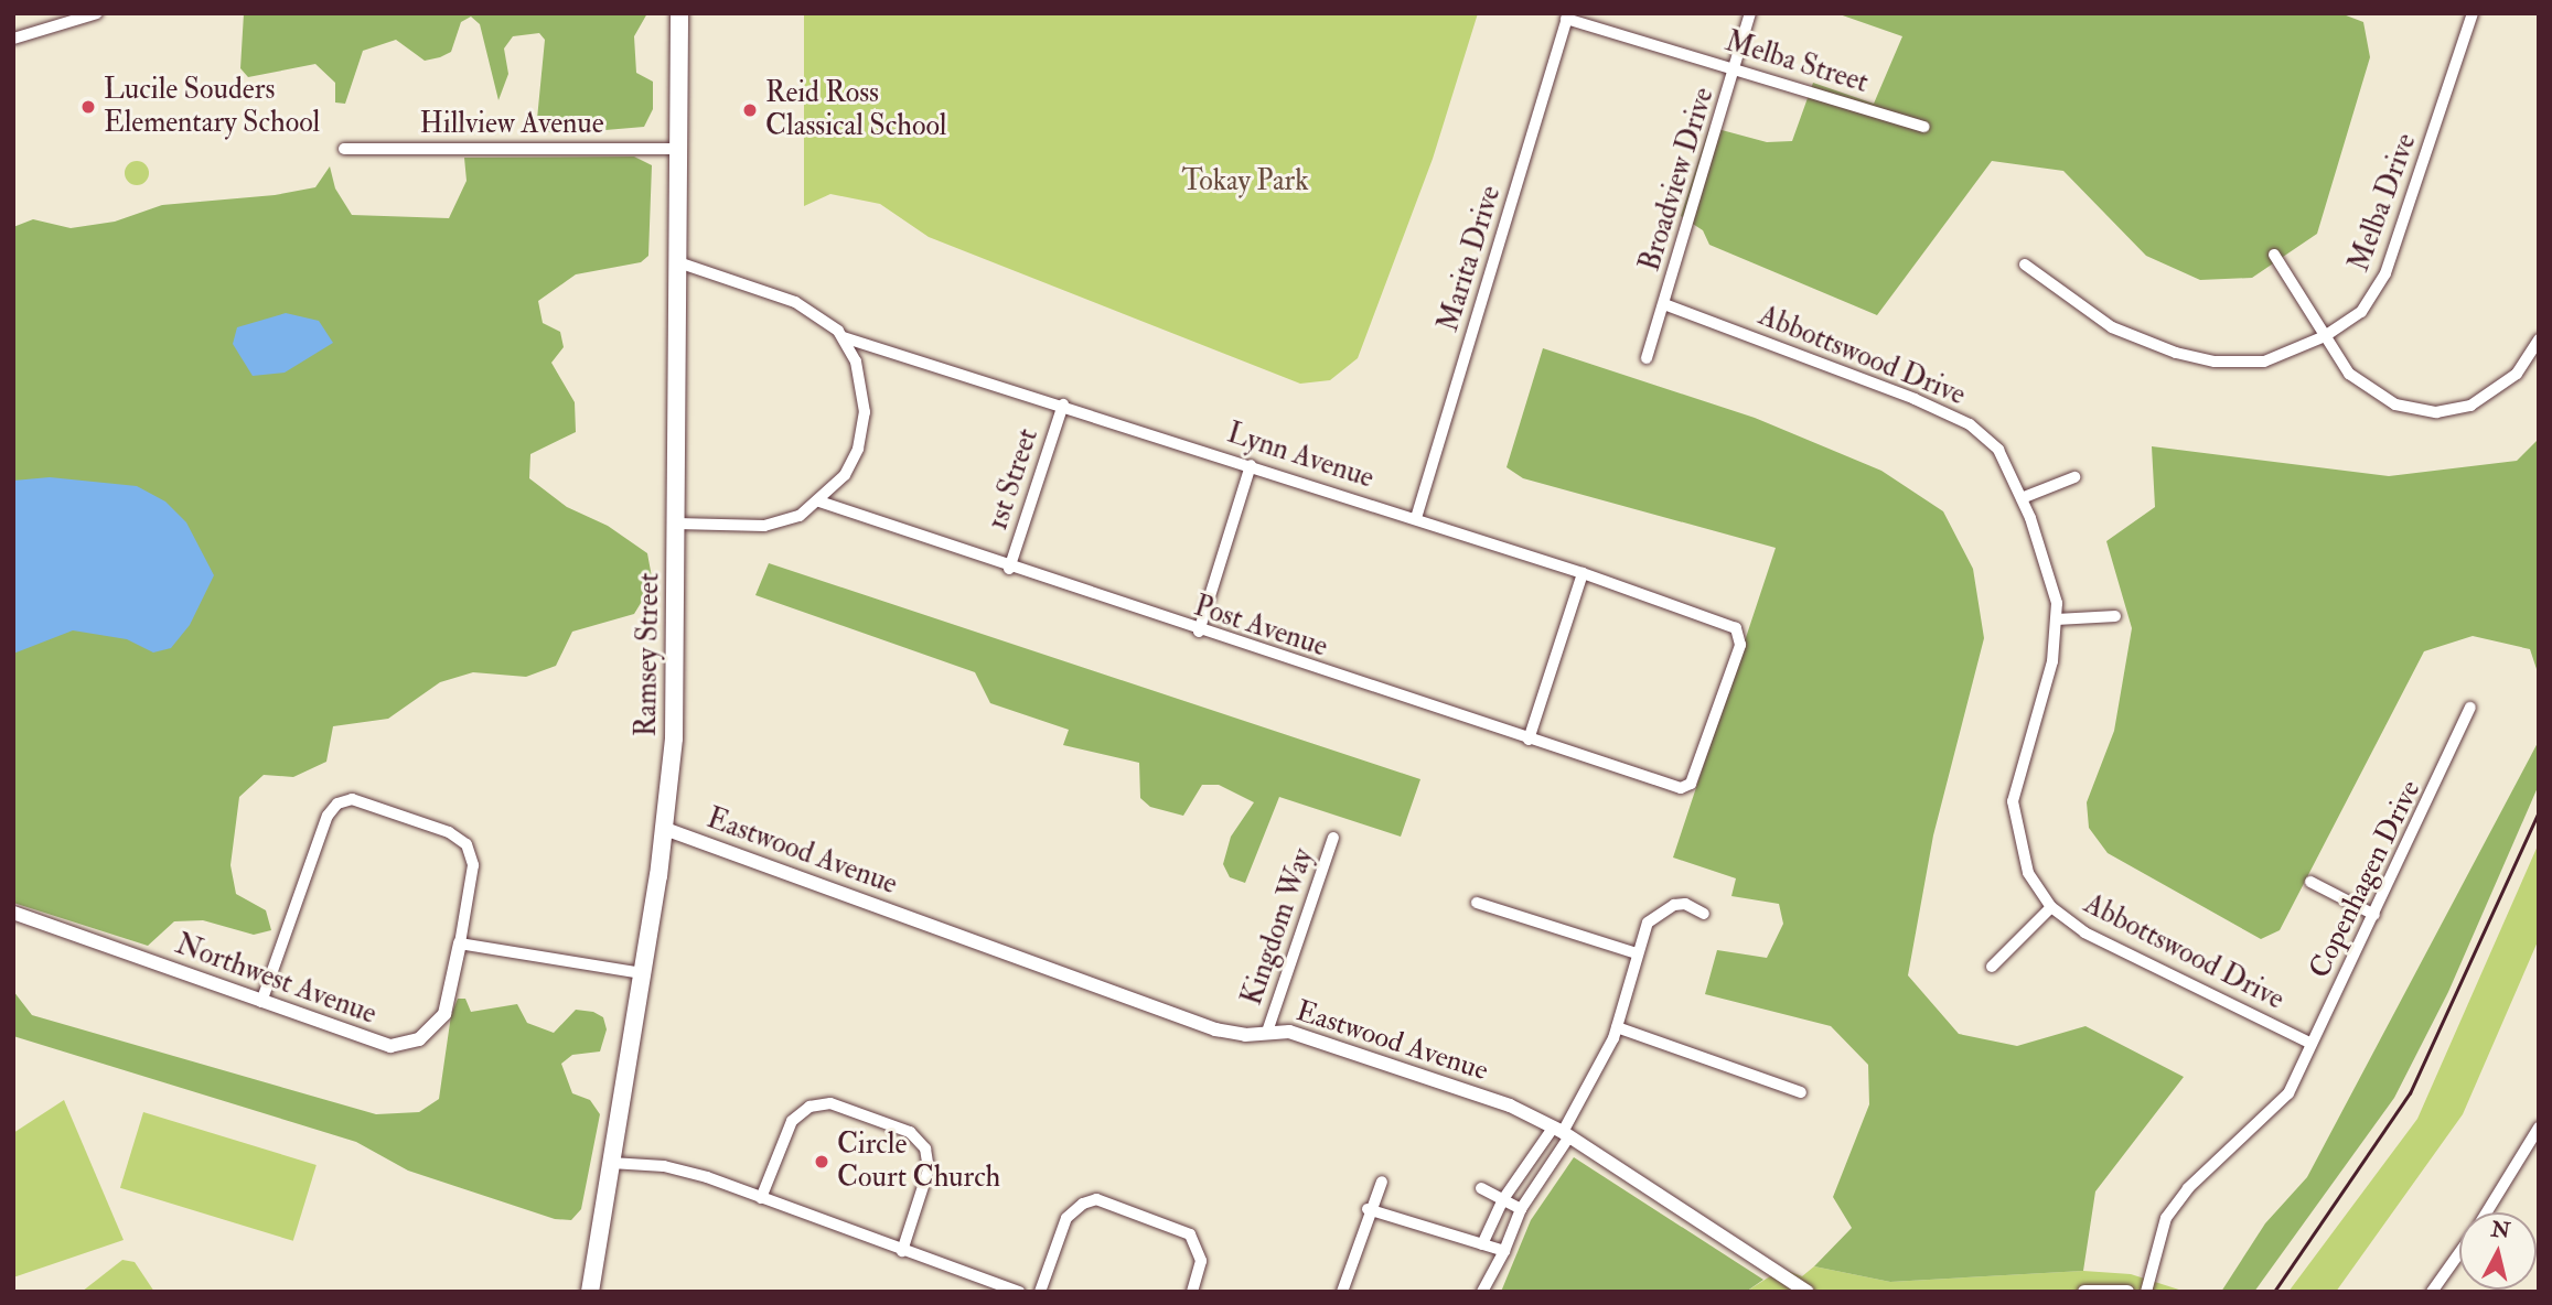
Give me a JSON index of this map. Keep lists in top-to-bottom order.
{
  "streets": {
    "main road": ["Ramsey Street"],
    "street": [
      "Melba Street",
      "Hillview Avenue",
      "Broadview Drive",
      "Melba Drive",
      "Marita Drive",
      "Abbottswood Drive",
      "Lynn Avenue",
      "1st Street",
      "Post Avenue",
      "Eastwood Avenue",
      "Copenhagen Drive",
      "Kingdom Way",
      "Northwest Avenue"
    ]
  },
  "crossings": [
    ["Melba Street", "Broadview Drive"],
    ["Melba Street", "Marita Drive"],
    ["Hillview Avenue", "Ramsey Street"],
    ["Broadview Drive", "Abbottswood Drive"],
    ["Marita Drive", "Lynn Avenue"],
    ["Abbottswood Drive", "Copenhagen Drive"],
    ["Lynn Avenue", "1st Street"],
    ["Lynn Avenue", "Post Avenue"],
    ["1st Street", "Post Avenue"],
    ["Ramsey Street", "Eastwood Avenue"],
    ["Eastwood Avenue", "Kingdom Way"]
  ],
  "parks": ["Tokay Park"],
  "places": ["Lucile Souders Elementary School", "Reid Ross Classical School", "Circle Court Church"],
  "north": "top"
}
